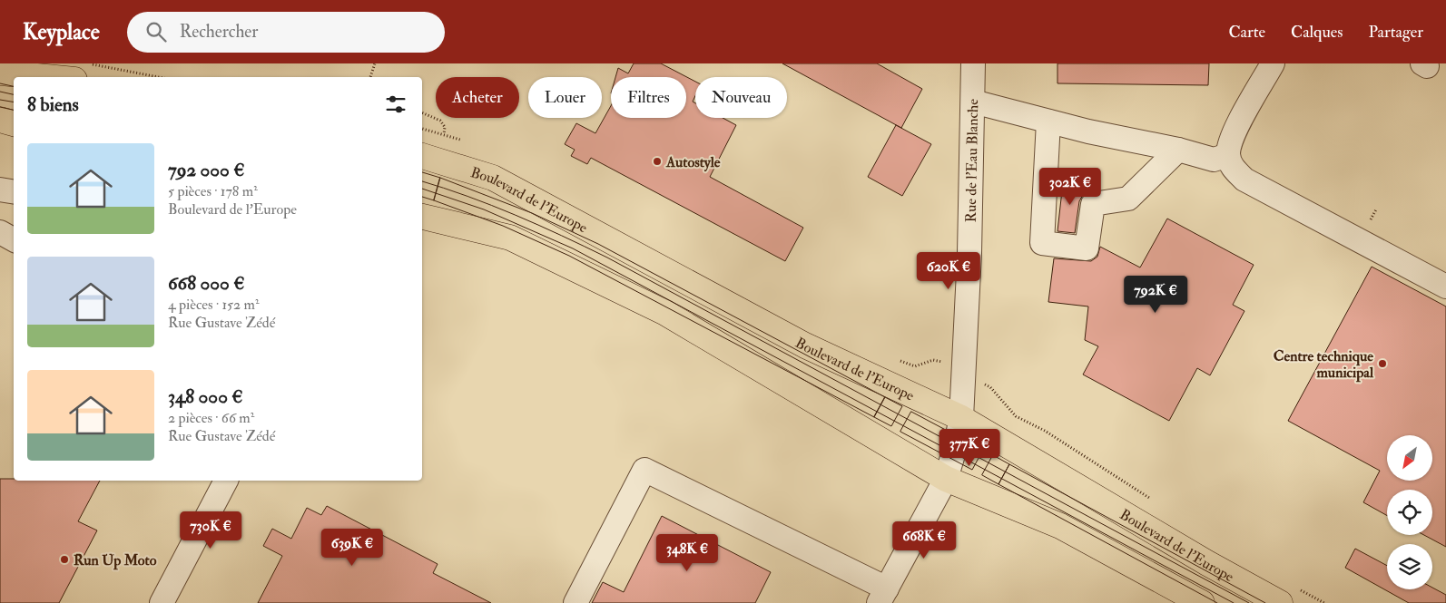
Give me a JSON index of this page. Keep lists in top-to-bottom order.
{
  "streets": {
    "main road": ["Boulevard de l'Europe"],
    "street": ["Rue de l'Eau Blanche"]
  },
  "crossings": [
    ["Rue de l'Eau Blanche", "Boulevard de l'Europe"]
  ],
  "places": ["Autostyle", "Centre technique municipal", "Run Up Moto"],
  "north": "bottom left",
  "page": {
    "header": "Keyplace",
    "search": "Rechercher",
    "nav": ["Carte", "Calques", "Partager"],
    "chip": [
      "Acheter",
      "Louer",
      "Filtres",
      "Nouveau"
    ],
    "heading": "8 biens",
    "list": [
      {
        "name": "792 000 €",
        "note": "5 pièces · 178 m² · Boulevard de l'Europe"
      },
      {
        "name": "668 000 €",
        "note": "4 pièces · 152 m² · Rue Gustave Zédé"
      },
      {
        "name": "348 000 €",
        "note": "2 pièces · 66 m² · Rue Gustave Zédé"
      }
    ],
    "price": [
      "302K €",
      "620K €",
      "792K €",
      "377K €",
      "730K €",
      "668K €",
      "639K €",
      "348K €"
    ]
  }
}
